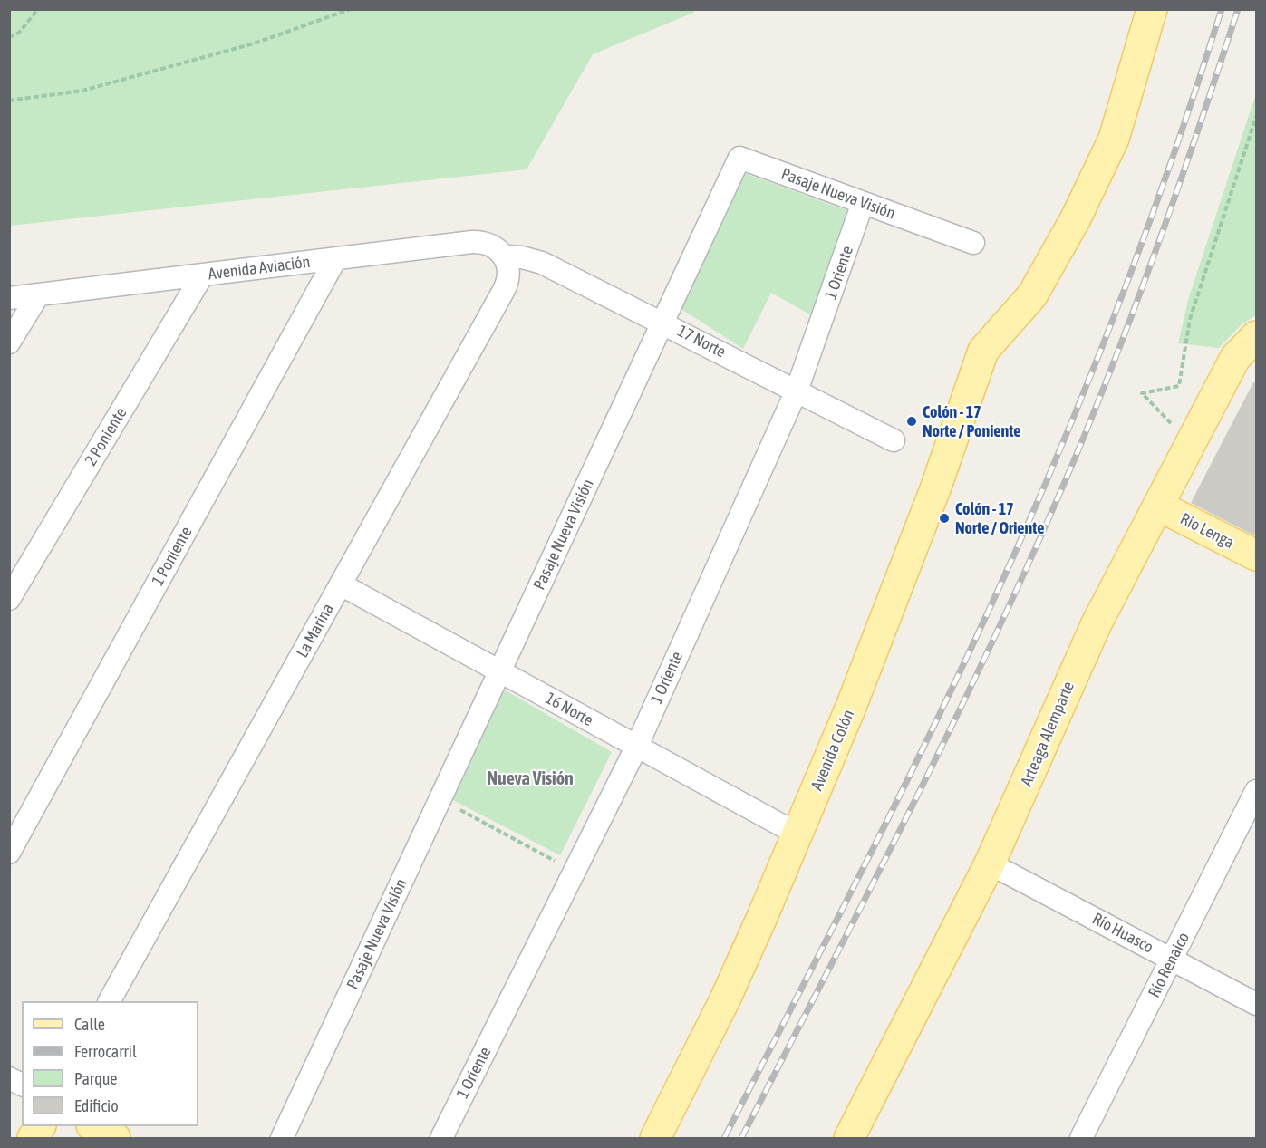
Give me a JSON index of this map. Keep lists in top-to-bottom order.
{
  "streets": {
    "main road": ["Río Lenga", "Arteaga Alemparte", "Avenida Colón"],
    "street": [
      "Pasaje Nueva Visión",
      "Avenida Aviación",
      "1 Oriente",
      "17 Norte",
      "2 Poniente",
      "1 Poniente",
      "La Marina",
      "16 Norte",
      "Río Huasco",
      "Río Renaico"
    ]
  },
  "crossings": [
    ["Pasaje Nueva Visión", "1 Oriente"],
    ["Pasaje Nueva Visión", "17 Norte"],
    ["Pasaje Nueva Visión", "16 Norte"],
    ["Avenida Aviación", "17 Norte"],
    ["Avenida Aviación", "2 Poniente"],
    ["Avenida Aviación", "1 Poniente"],
    ["Avenida Aviación", "La Marina"],
    ["1 Oriente", "17 Norte"],
    ["1 Oriente", "16 Norte"],
    ["17 Norte", "La Marina"],
    ["Río Lenga", "Arteaga Alemparte"],
    ["La Marina", "16 Norte"],
    ["16 Norte", "Avenida Colón"],
    ["Arteaga Alemparte", "Río Huasco"],
    ["Río Huasco", "Río Renaico"]
  ],
  "districts": ["Nueva Visión"],
  "places": ["Colón - 17 Norte / Poniente", "Colón - 17 Norte / Oriente"],
  "legend": [
    "Calle",
    "Ferrocarril",
    "Parque",
    "Edificio"
  ]
}
